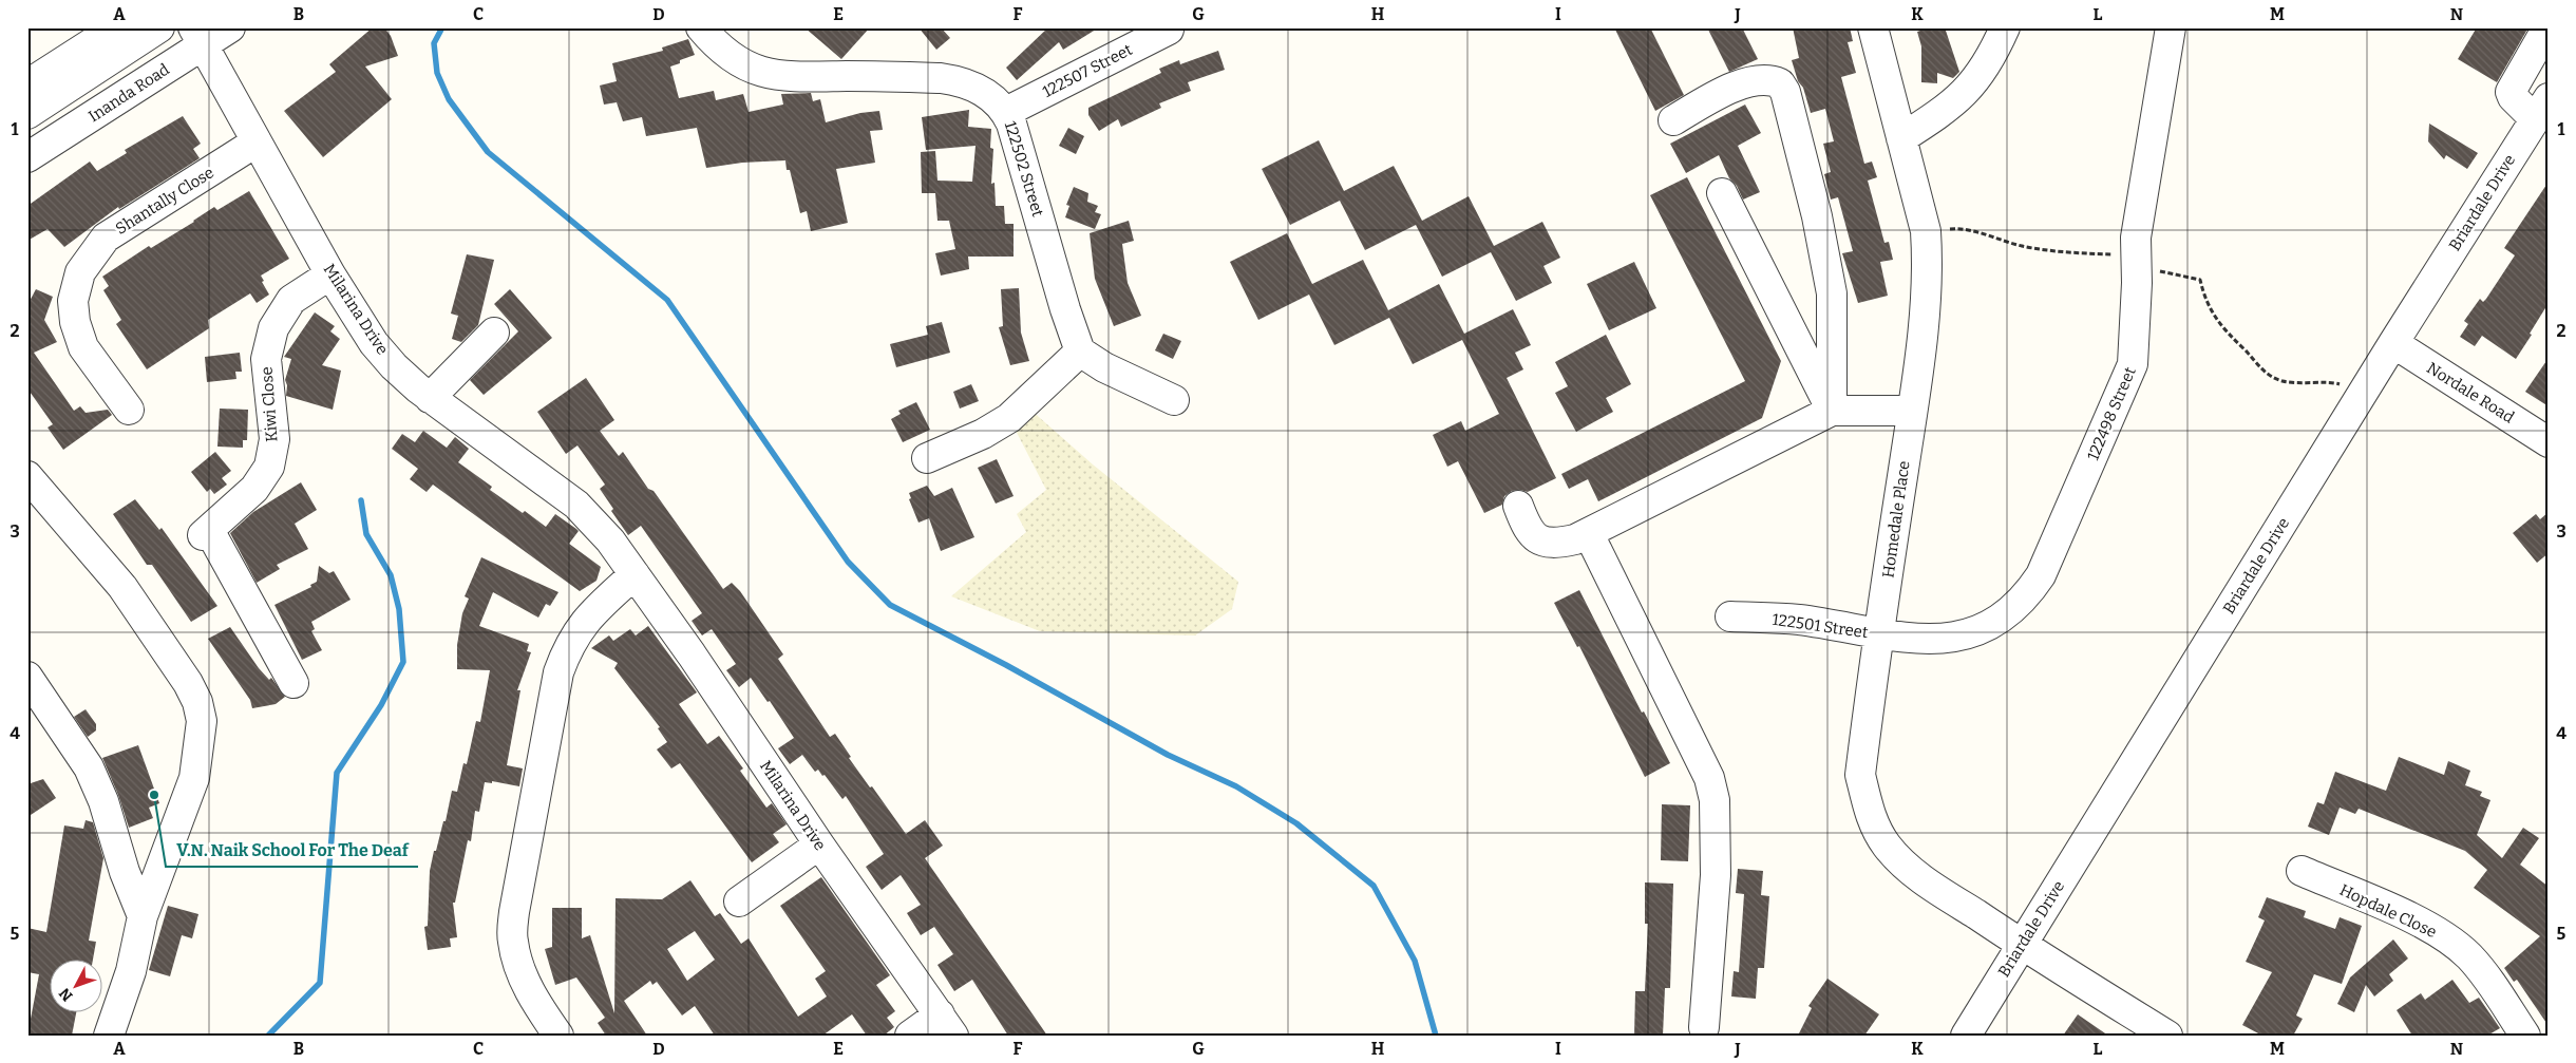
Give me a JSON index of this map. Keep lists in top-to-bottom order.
{
  "streets": {
    "street": [
      "122507 Street",
      "Inanda Road",
      "122502 Street",
      "Shantally Close",
      "Briardale Drive",
      "Milarina Drive",
      "Nordale Road",
      "Kiwi Close",
      "122498 Street",
      "Homedale Place",
      "122501 Street",
      "Hopdale Close"
    ]
  },
  "crossings": [
    ["122507 Street", "122502 Street"],
    ["Inanda Road", "Milarina Drive"],
    ["Shantally Close", "Milarina Drive"],
    ["Briardale Drive", "Nordale Road"],
    ["Briardale Drive", "Homedale Place"],
    ["Milarina Drive", "Kiwi Close"],
    ["122498 Street", "Homedale Place"],
    ["122498 Street", "122501 Street"],
    ["Homedale Place", "122501 Street"]
  ],
  "places": ["V.N. Naik School For The Deaf"],
  "north": "bottom left",
  "grid": {
    "columns": [
      "A",
      "B",
      "C",
      "D",
      "E",
      "F",
      "G",
      "H",
      "I",
      "J",
      "K",
      "L",
      "M",
      "N"
    ],
    "rows": [
      "1",
      "2",
      "3",
      "4",
      "5"
    ]
  }
}
